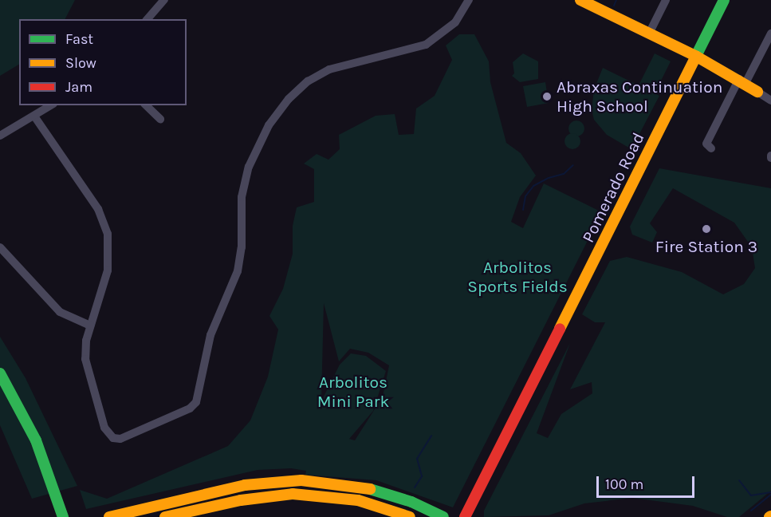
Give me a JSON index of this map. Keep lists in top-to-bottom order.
{
  "streets": {
    "main road": ["Pomerado Road"]
  },
  "parks": ["Arbolitos Sports Fields", "Arbolitos Mini Park"],
  "places": ["Abraxas Continuation High School", "Fire Station 3"],
  "legend": ["Fast", "Slow", "Jam"],
  "scale_bar": "100 m"
}
